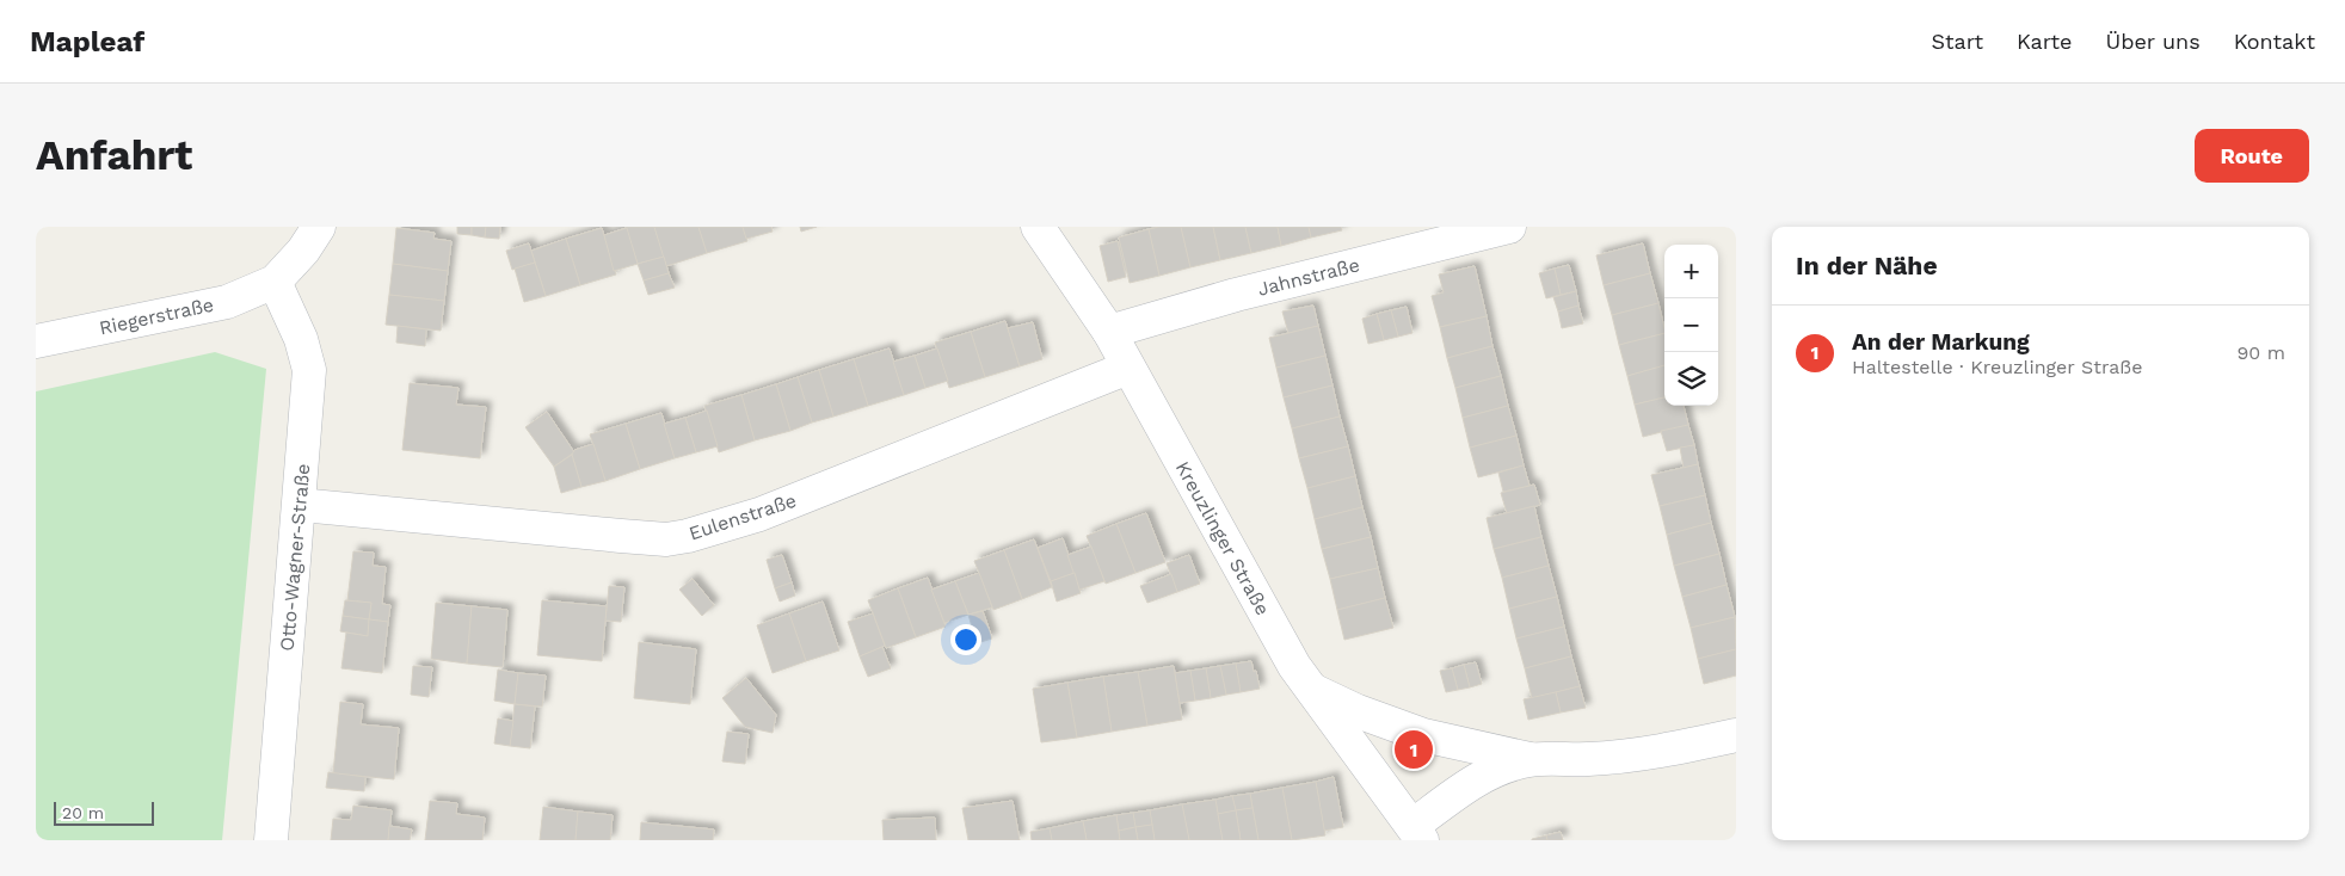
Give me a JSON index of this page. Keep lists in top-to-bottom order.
{
  "streets": {
    "street": [
      "Jahnstraße",
      "Riegerstraße",
      "Eulenstraße",
      "Kreuzlinger Straße",
      "Otto-Wagner-Straße"
    ]
  },
  "crossings": [
    ["Jahnstraße", "Kreuzlinger Straße"],
    ["Riegerstraße", "Otto-Wagner-Straße"],
    ["Eulenstraße", "Kreuzlinger Straße"],
    ["Eulenstraße", "Otto-Wagner-Straße"]
  ],
  "scale_bar": "20 m",
  "page": {
    "header": "Mapleaf",
    "nav": [
      "Start",
      "Karte",
      "Über uns",
      "Kontakt"
    ],
    "buttons": "Route",
    "title": "Anfahrt",
    "heading": "In der Nähe",
    "map_buttons": ["+", "−"],
    "list": [
      {
        "mark": "1",
        "name": "An der Markung",
        "note": "Haltestelle · Kreuzlinger Straße",
        "value": "90 m"
      }
    ],
    "pins": "1",
    "scale": "20 m"
  }
}
